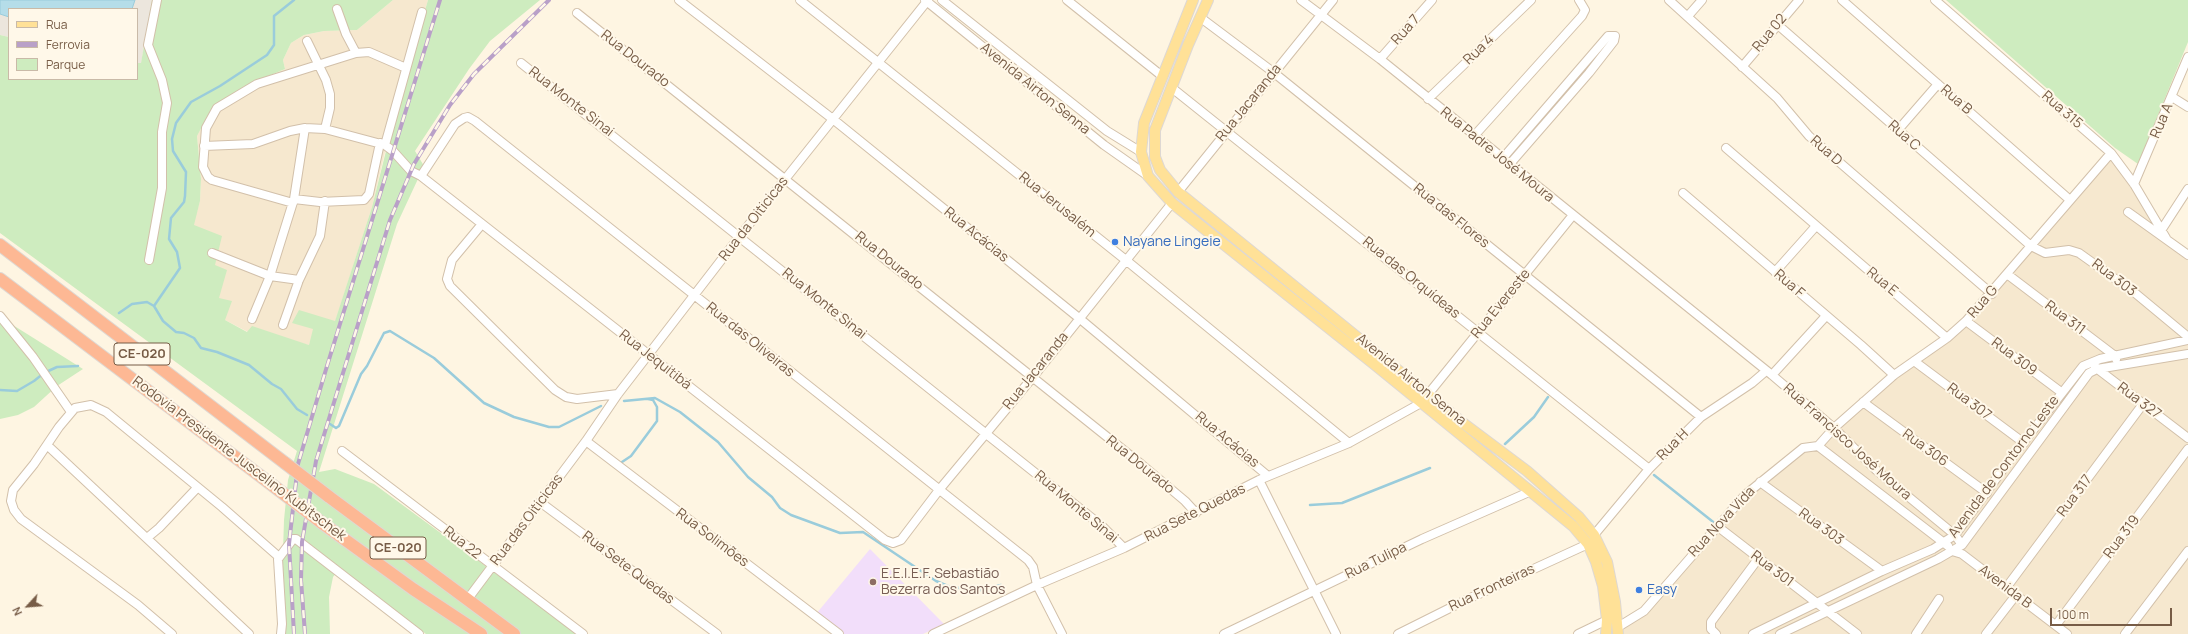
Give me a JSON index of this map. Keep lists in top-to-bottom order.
{
  "streets": {
    "highway": ["CE-020", "Rodovia Presidente Juscelino Kubitschek"],
    "main road": ["Avenida Airton Senna"],
    "street": [
      "Rua 7",
      "Rua 02",
      "Rua 4",
      "Rua Dourado",
      "Rua B",
      "Rua Monte Sinai",
      "Rua Jacaranda",
      "Rua 315",
      "Rua A",
      "Rua C",
      "Rua D",
      "Rua Padre José Moura",
      "Rua Jerusalém",
      "Rua das Flores",
      "Rua da Oiticicas",
      "Rua Acácias",
      "Rua das Orquídeas",
      "Rua 303",
      "Rua E",
      "Rua F",
      "Rua G",
      "Rua Evereste",
      "Rua 311",
      "Rua das Oliveiras",
      "Rua 309",
      "Rua Jequitibá",
      "Rua 327",
      "Rua 307",
      "Rua Francisco José Moura",
      "Rua H",
      "Rua 306",
      "Avenida de Contorno Leste",
      "Rua 317",
      "Rua Sete Quedas",
      "Rua das Oiticicas",
      "Rua Nova Vida",
      "Rua 319",
      "Rua Solimões",
      "Rua 22",
      "Rua Tulipa",
      "Rua 301",
      "Avenida B",
      "Rua Fronteiras"
    ]
  },
  "crossings": [
    ["Rua 7", "Rua Padre José Moura"],
    ["Rua 02", "Rua C"],
    ["Rua 02", "Rua D"],
    ["Rua 4", "Rua Padre José Moura"],
    ["Rua Dourado", "Rua Jacaranda"],
    ["Rua Dourado", "Rua da Oiticicas"],
    ["Rua Dourado", "Rua Sete Quedas"],
    ["Avenida Airton Senna", "Rua Jacaranda"],
    ["Avenida Airton Senna", "Rua da Oiticicas"],
    ["Avenida Airton Senna", "Rua das Orquídeas"],
    ["Avenida Airton Senna", "Rua Evereste"],
    ["Avenida Airton Senna", "Rua H"],
    ["Avenida Airton Senna", "Rua Sete Quedas"],
    ["Avenida Airton Senna", "Rua Nova Vida"],
    ["Avenida Airton Senna", "Rua Tulipa"],
    ["Avenida Airton Senna", "Rua Fronteiras"],
    ["Rua B", "Rua G"],
    ["Rua Monte Sinai", "Rua Jacaranda"],
    ["Rua Monte Sinai", "Rua da Oiticicas"],
    ["Rua Monte Sinai", "Rua Sete Quedas"],
    ["Rua Jacaranda", "Rua Padre José Moura"],
    ["Rua Jacaranda", "Rua Jerusalém"],
    ["Rua Jacaranda", "Rua das Flores"],
    ["Rua Jacaranda", "Rua Acácias"],
    ["Rua Jacaranda", "Rua das Orquídeas"],
    ["Rua Jacaranda", "Rua das Oliveiras"],
    ["Rua Jacaranda", "Rua Jequitibá"],
    ["Rua 315", "Rua A"],
    ["Rua 315", "Rua G"],
    ["Rua C", "Rua 303"],
    ["Rua C", "Rua G"],
    ["Rua D", "Rua G"],
    ["Rua Padre José Moura", "Rua Evereste"],
    ["Rua Padre José Moura", "Rua Francisco José Moura"],
    ["Rua Jerusalém", "Rua da Oiticicas"],
    ["Rua Jerusalém", "Rua Sete Quedas"],
    ["Rua das Flores", "Rua Evereste"],
    ["Rua das Flores", "Rua H"],
    ["Rua da Oiticicas", "Rua Acácias"],
    ["Rua da Oiticicas", "Rua das Oliveiras"],
    ["Rua da Oiticicas", "Rua Jequitibá"],
    ["Rua da Oiticicas", "Rua das Oiticicas"],
    ["Rua da Oiticicas", "Rua Solimões"],
    ["Rua Acácias", "Rua Sete Quedas"],
    ["Rua Acácias", "Rua Tulipa"],
    ["Rua das Orquídeas", "Rua Evereste"],
    ["Rua das Orquídeas", "Rua H"],
    ["Rua 303", "Rua G"],
    ["Rua 303", "Avenida de Contorno Leste"],
    ["Rua 303", "Rua Nova Vida"],
    ["Rua E", "Rua G"],
    ["Rua F", "Rua G"],
    ["Rua F", "Rua H"],
    ["Rua G", "Rua 311"],
    ["Rua G", "Rua 309"],
    ["Rua G", "Rua 307"],
    ["Rua G", "Rua Francisco José Moura"],
    ["Rua G", "Rua 306"],
    ["Rua Evereste", "Rua Sete Quedas"],
    ["Rua 311", "Avenida de Contorno Leste"],
    ["Rua das Oliveiras", "Rua Jequitibá"],
    ["Rua das Oliveiras", "Rua Sete Quedas"],
    ["Rua 309", "Avenida de Contorno Leste"],
    ["Rua 327", "Avenida de Contorno Leste"],
    ["Rua 327", "Rua 317"],
    ["Rua 307", "Avenida de Contorno Leste"],
    ["Rua Francisco José Moura", "Rua H"],
    ["Rua Francisco José Moura", "Avenida de Contorno Leste"],
    ["Rua Francisco José Moura", "Rua Nova Vida"],
    ["Rua Francisco José Moura", "Avenida B"],
    ["Rua 306", "Avenida de Contorno Leste"],
    ["Rodovia Presidente Juscelino Kubitschek", "Rua das Oiticicas"],
    ["Avenida de Contorno Leste", "Rua 301"],
    ["Avenida de Contorno Leste", "Avenida B"],
    ["Rua 317", "Avenida B"],
    ["Rua Sete Quedas", "Rua das Oiticicas"],
    ["Rua das Oiticicas", "Rua Solimões"],
    ["Rua das Oiticicas", "Rua 22"],
    ["Rua Nova Vida", "Rua 301"],
    ["Rua 319", "Avenida B"]
  ],
  "places": ["Nayane Lingeie", "E.E.I.E.F. Sebastião Bezerra dos Santos", "Easy"],
  "legend": ["Rua", "Ferrovia", "Parque"],
  "scale_bar": "100 m",
  "north": "bottom left"
}
